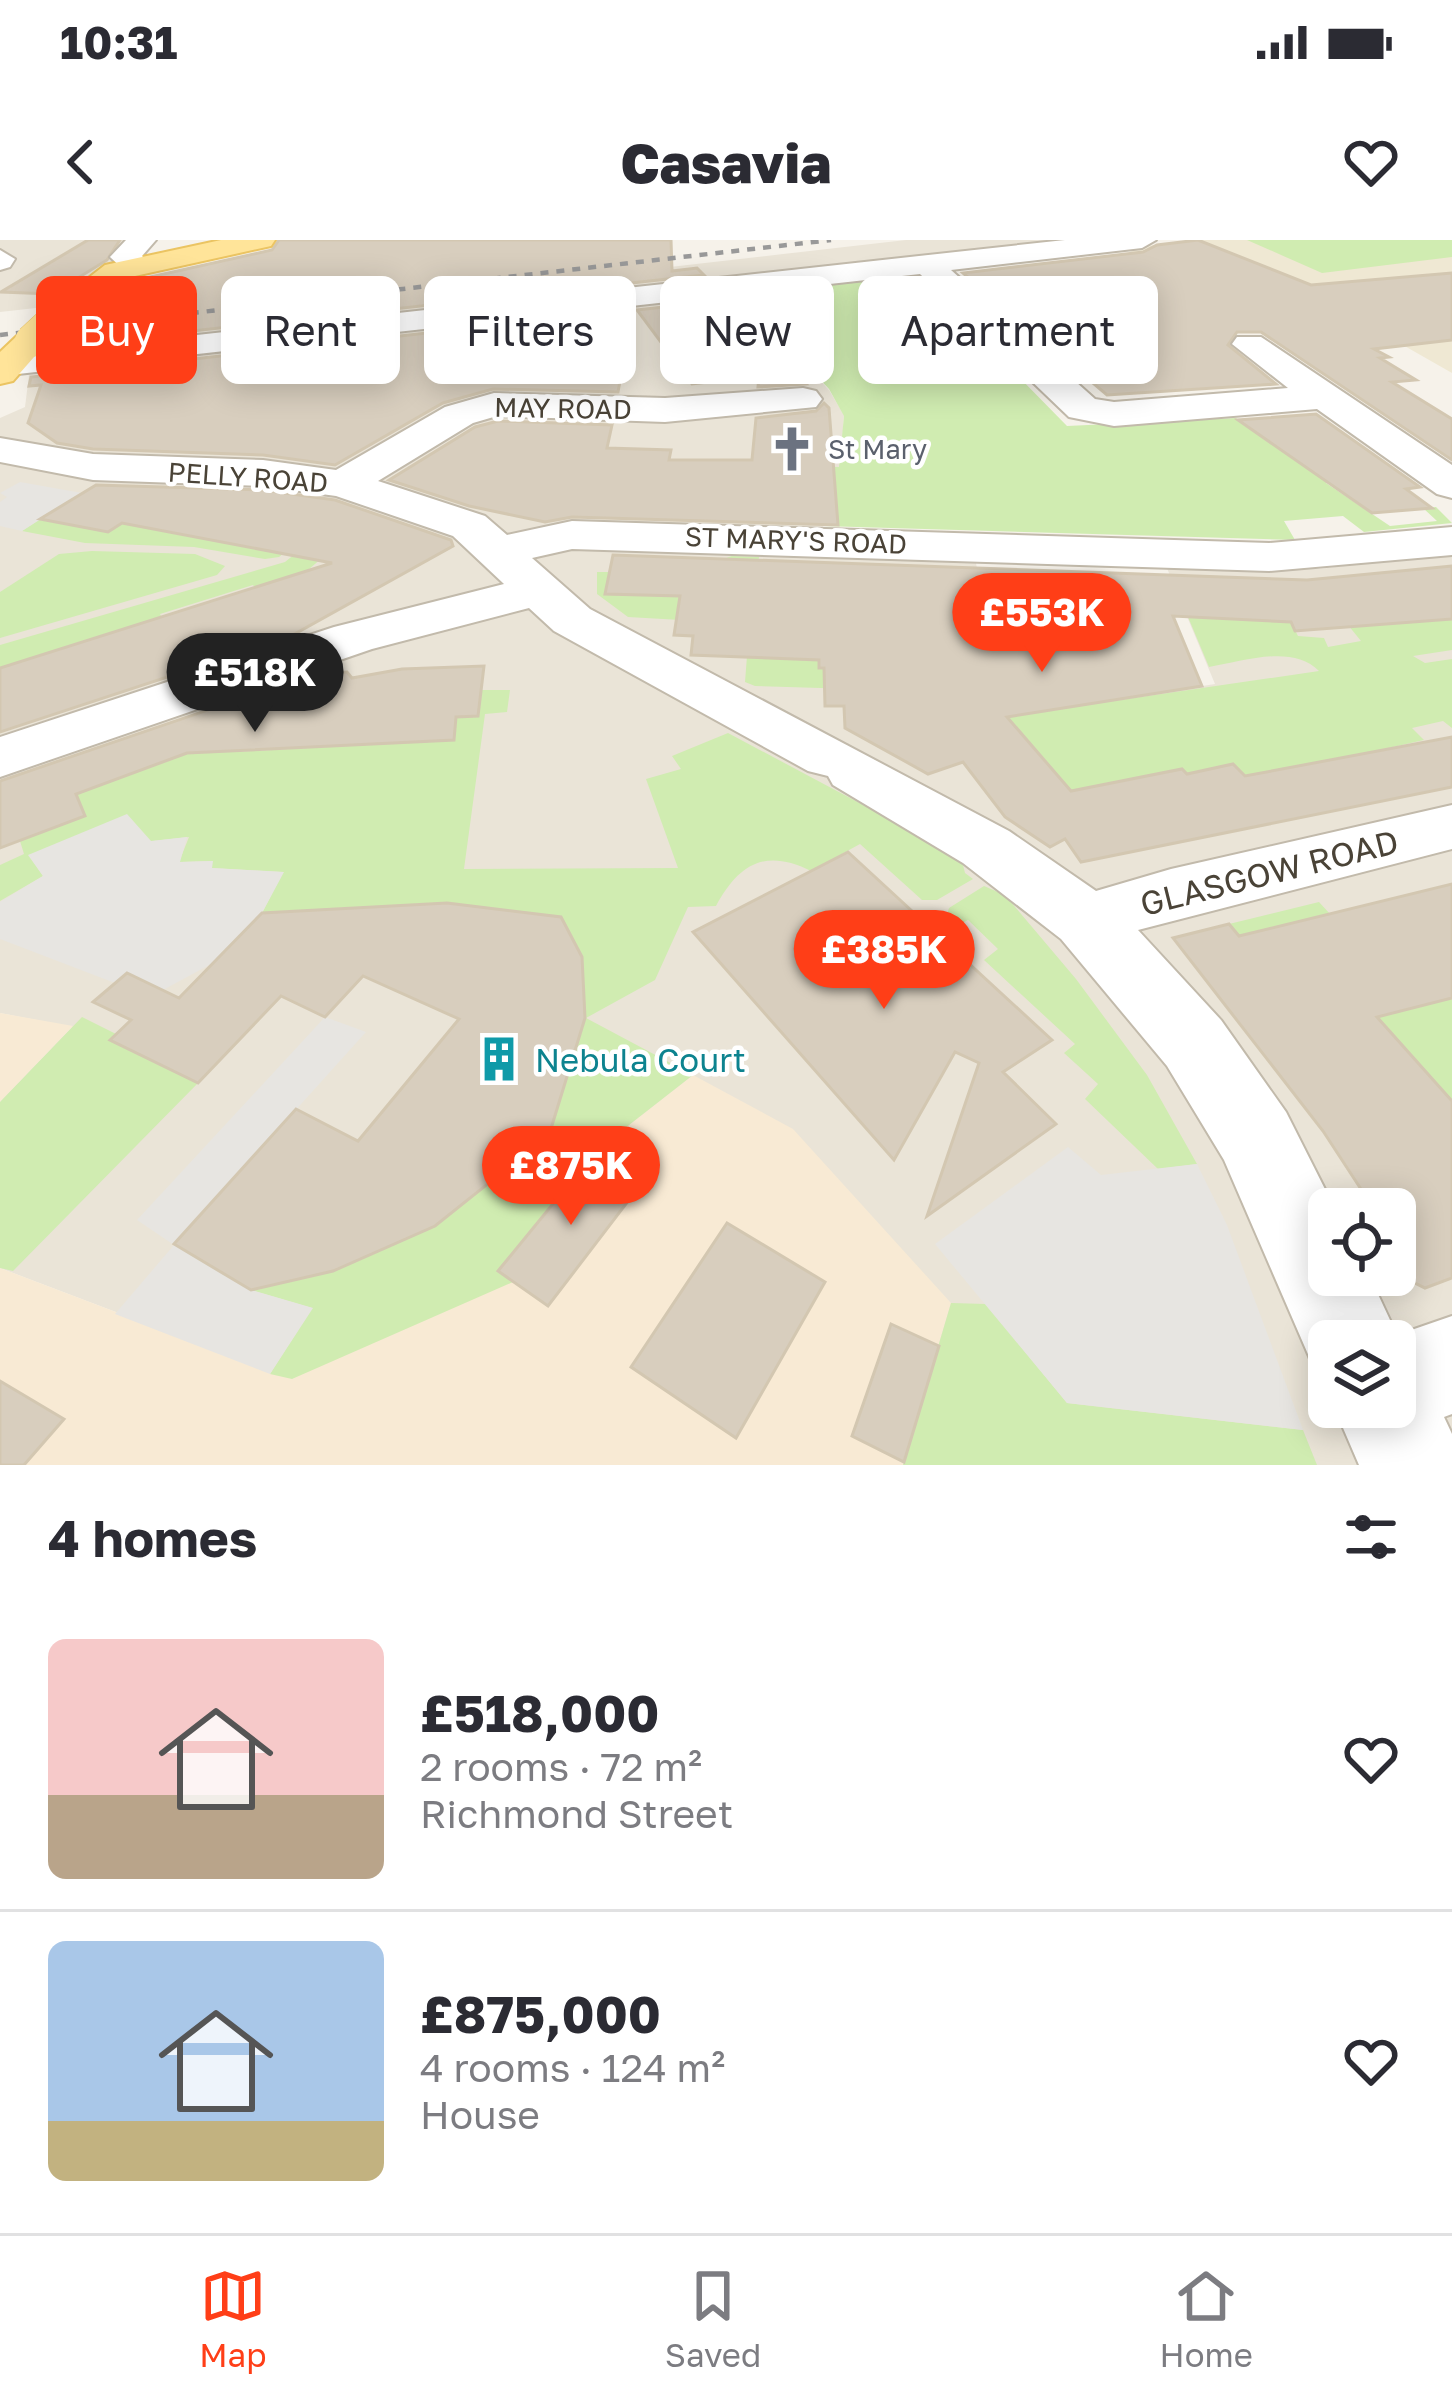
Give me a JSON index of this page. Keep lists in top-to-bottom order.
{
  "streets": {
    "street": [
      "MAY ROAD",
      "PELLY ROAD",
      "ST MARY'S ROAD",
      "GLASGOW ROAD"
    ]
  },
  "crossings": [
    ["MAY ROAD", "PELLY ROAD"],
    ["PELLY ROAD", "ST MARY'S ROAD"],
    ["PELLY ROAD", "GLASGOW ROAD"]
  ],
  "places": {
    "church": ["St Mary"],
    "building": ["Nebula Court"]
  },
  "page": {
    "status": "10:31",
    "header": "Casavia",
    "chip": [
      "Buy",
      "Rent",
      "Filters",
      "New",
      "Apartment"
    ],
    "price": [
      "£553K",
      "£518K",
      "£385K",
      "£875K"
    ],
    "heading": "4 homes",
    "list": [
      {
        "name": "£518,000",
        "note": "2 rooms · 72 m² · Richmond Street"
      },
      {
        "name": "£875,000",
        "note": "4 rooms · 124 m² · House"
      }
    ],
    "tabs": ["Map", "Saved", "Home"]
  }
}
